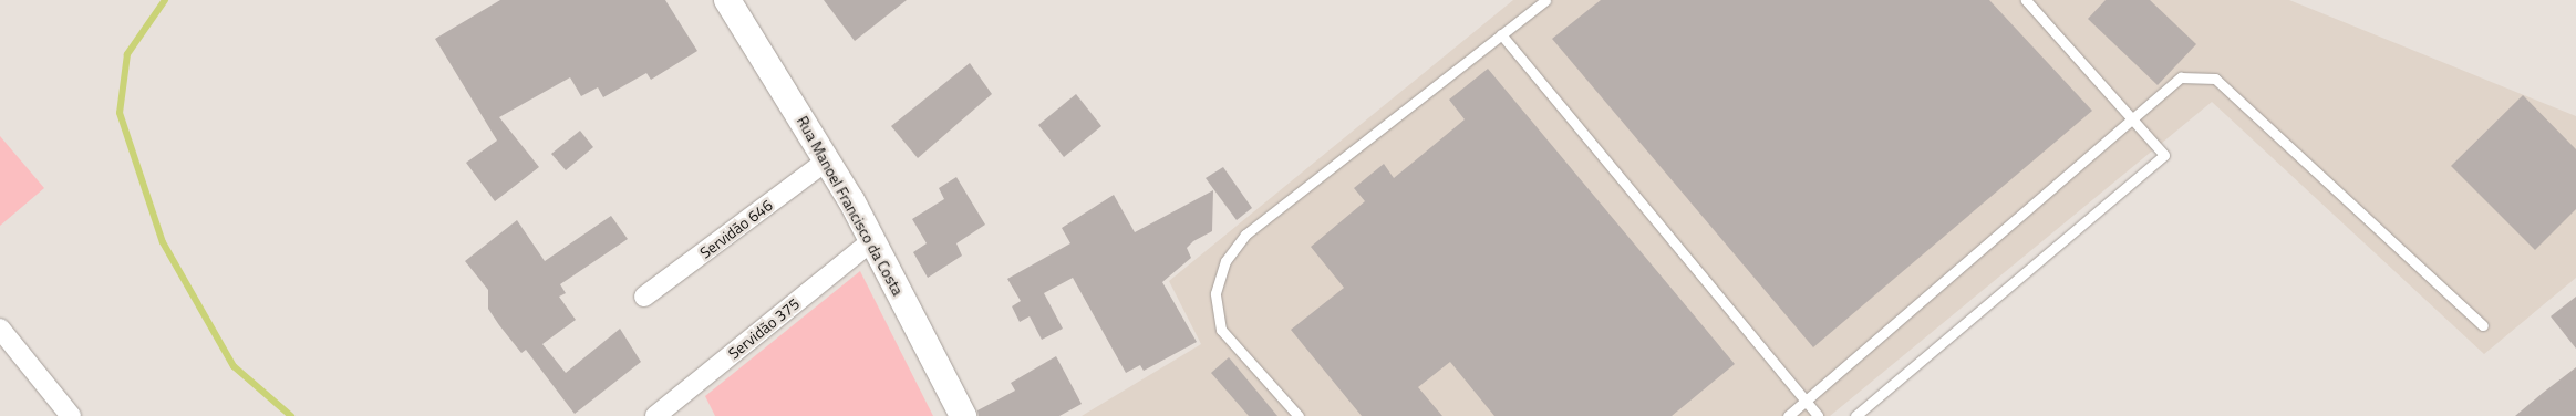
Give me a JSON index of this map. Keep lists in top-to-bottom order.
{
  "streets": {
    "main road": ["Rua Manoel Francisco da Costa"],
    "street": ["Servidão 646", "Servidão 375"]
  },
  "crossings": [
    ["Rua Manoel Francisco da Costa", "Servidão 646"],
    ["Rua Manoel Francisco da Costa", "Servidão 375"]
  ]
}
